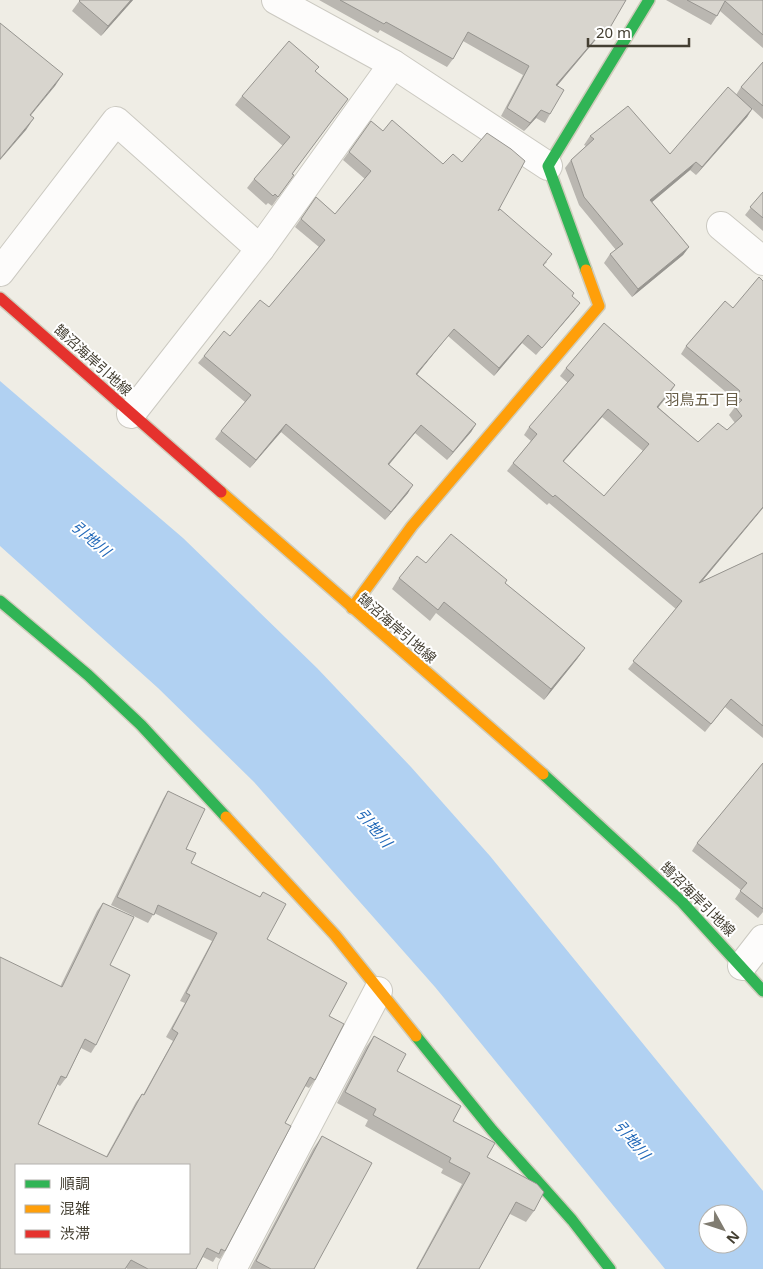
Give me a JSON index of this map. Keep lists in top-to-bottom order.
{
  "streets": {
    "street": ["鵠沼海岸引地線"]
  },
  "districts": ["羽鳥五丁目"],
  "water": ["引地川"],
  "legend": ["順調", "混雑", "渋滞"],
  "scale_bar": "20 m",
  "north": "bottom right"
}
